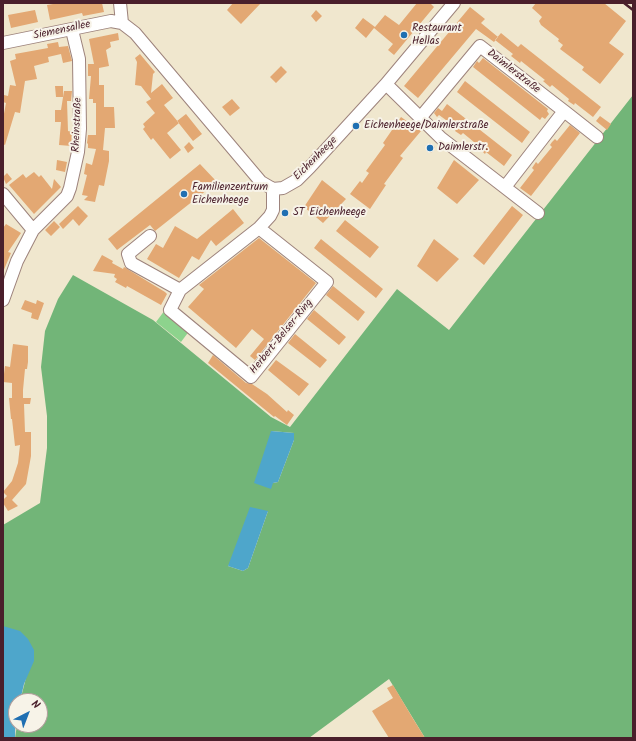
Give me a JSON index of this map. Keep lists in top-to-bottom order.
{
  "streets": {
    "street": [
      "Siemensallee",
      "Daimlerstraße",
      "Rheinstraße",
      "Eichenheege",
      "Herbert-Belser-Ring"
    ]
  },
  "crossings": [
    ["Siemensallee", "Rheinstraße"],
    ["Eichenheege", "Herbert-Belser-Ring"]
  ],
  "places": [
    "Restaurant Hellas",
    "Eichenheege/Daimlerstraße",
    "Daimlerstr.",
    "Familienzentrum Eichenheege",
    "ST Eichenheege"
  ],
  "north": "top right"
}
